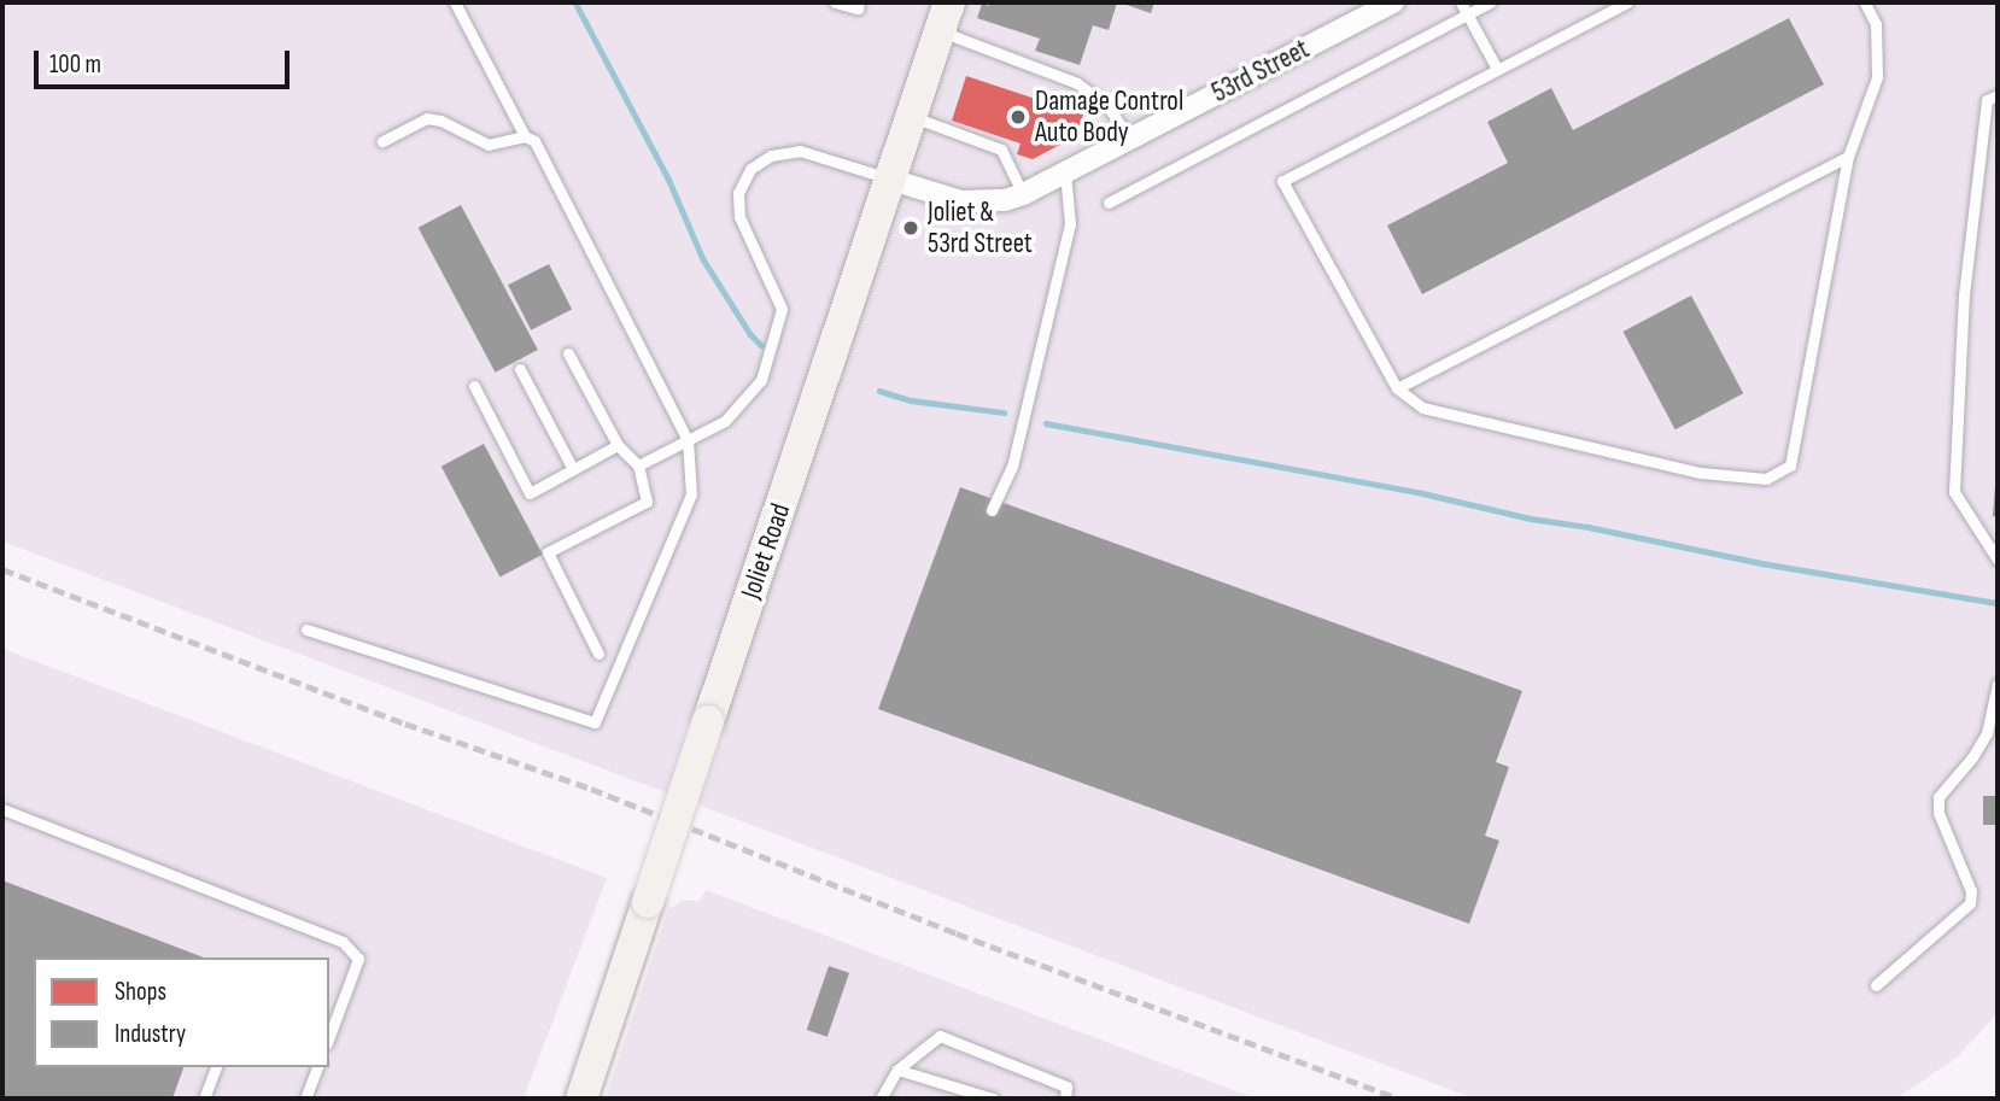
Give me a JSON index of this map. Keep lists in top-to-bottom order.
{
  "streets": {
    "main road": ["Joliet Road"],
    "street": ["53rd Street"]
  },
  "crossings": [
    ["53rd Street", "Joliet Road"]
  ],
  "places": ["Damage Control Auto Body", "Joliet & 53rd Street"],
  "legend": ["Shops", "Industry"],
  "scale_bar": "100 m"
}
